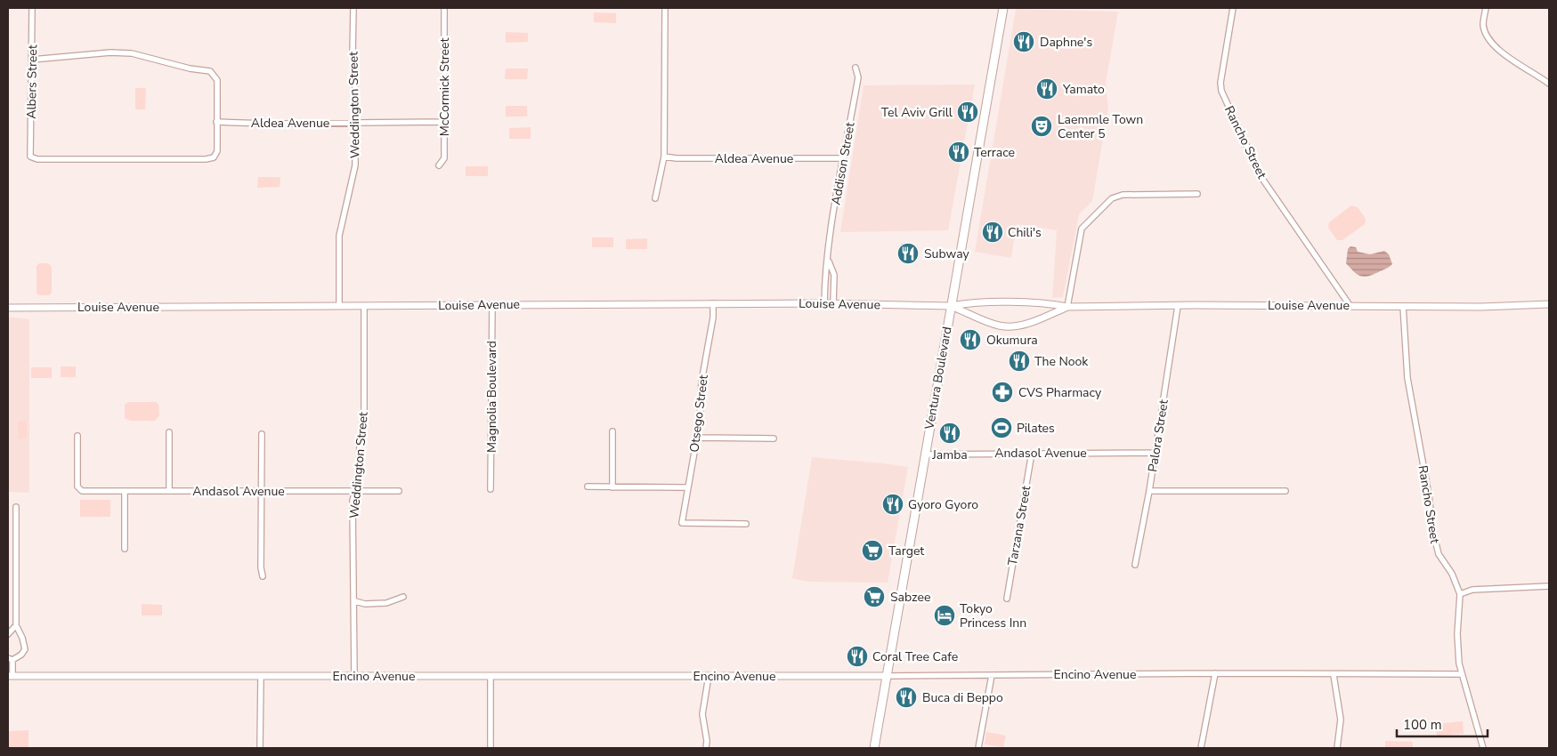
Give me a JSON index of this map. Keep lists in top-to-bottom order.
{
  "streets": {
    "main road": ["Ventura Boulevard"],
    "street": [
      "Albers Street",
      "McCormick Street",
      "Weddington Street",
      "Aldea Avenue",
      "Rancho Street",
      "Addison Street",
      "Louise Avenue",
      "Magnolia Boulevard",
      "Otsego Street",
      "Palora Street",
      "Andasol Avenue",
      "Tarzana Street",
      "Encino Avenue"
    ]
  },
  "crossings": [
    ["Albers Street", "Aldea Avenue"],
    ["McCormick Street", "Aldea Avenue"],
    ["Weddington Street", "Aldea Avenue"],
    ["Weddington Street", "Louise Avenue"],
    ["Weddington Street", "Andasol Avenue"],
    ["Weddington Street", "Encino Avenue"],
    ["Aldea Avenue", "Addison Street"],
    ["Rancho Street", "Louise Avenue"],
    ["Rancho Street", "Encino Avenue"],
    ["Addison Street", "Louise Avenue"],
    ["Louise Avenue", "Ventura Boulevard"],
    ["Louise Avenue", "Magnolia Boulevard"],
    ["Louise Avenue", "Otsego Street"],
    ["Louise Avenue", "Palora Street"],
    ["Ventura Boulevard", "Andasol Avenue"],
    ["Ventura Boulevard", "Encino Avenue"],
    ["Palora Street", "Andasol Avenue"],
    ["Andasol Avenue", "Tarzana Street"]
  ],
  "places": {
    "restaurant": [
      "Daphne's",
      "Yamato",
      "Tel Aviv Grill",
      "Terrace",
      "Chili's",
      "Subway",
      "Okumura",
      "The Nook",
      "Jamba",
      "Gyoro Gyoro",
      "Coral Tree Cafe",
      "Buca di Beppo"
    ],
    "theatre": ["Laemmle Town Center 5"],
    "pharmacy": ["CVS Pharmacy"],
    "sports": ["Pilates"],
    "supermarket": ["Target", "Sabzee"],
    "hotel": ["Tokyo Princess Inn"]
  },
  "scale_bar": "100 m"
}
